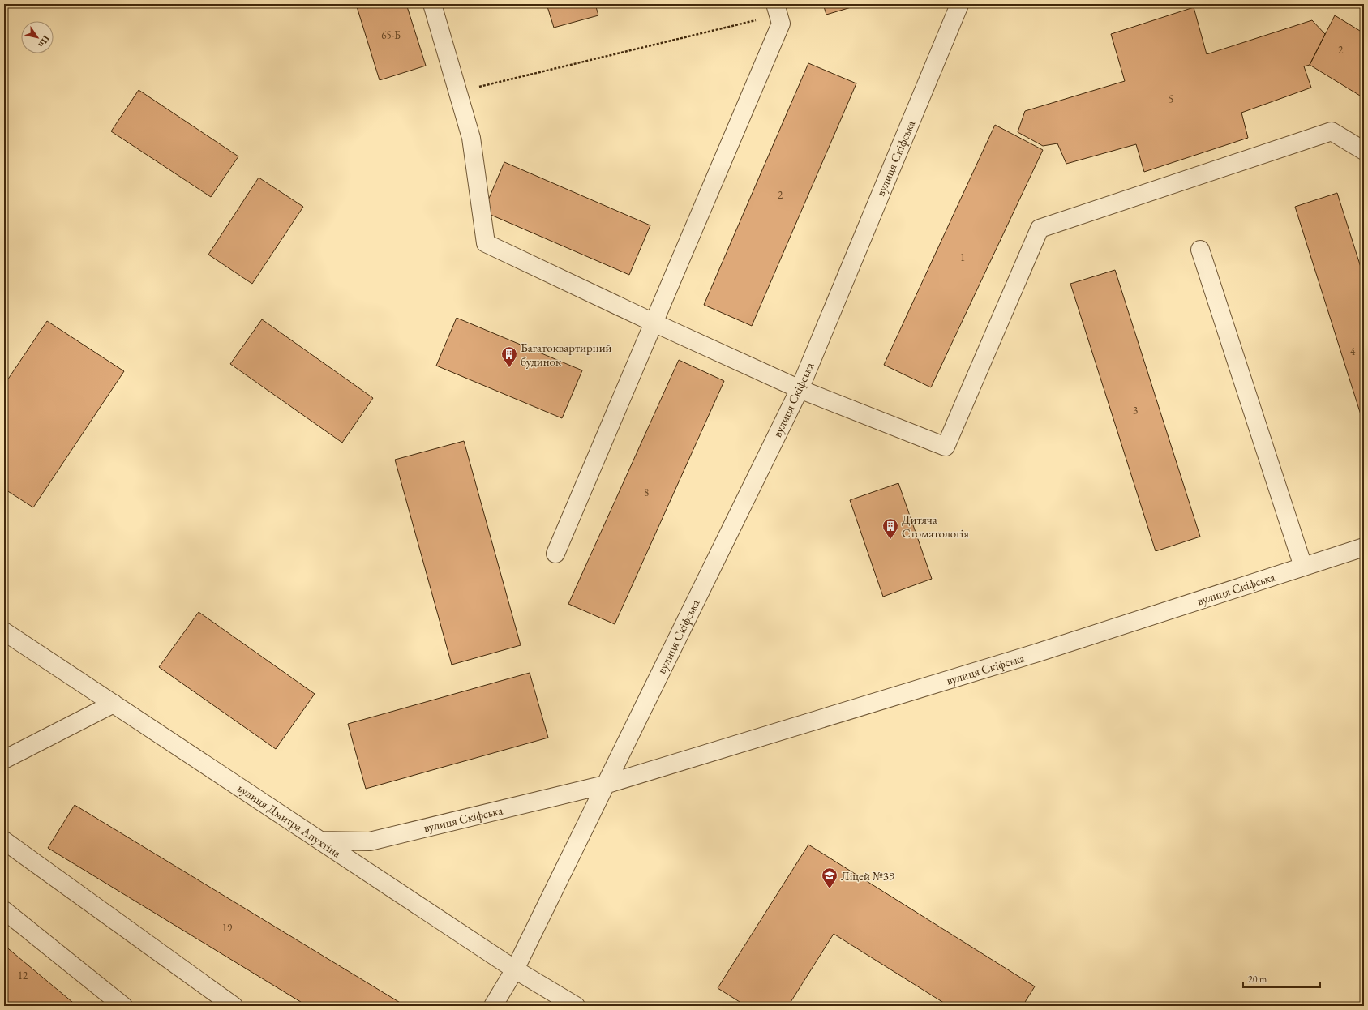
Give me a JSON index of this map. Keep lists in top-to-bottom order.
{
  "streets": {
    "street": ["вулиця Скіфська", "вулиця Дмитра Апухтіна"]
  },
  "crossings": [
    ["вулиця Скіфська", "вулиця Дмитра Апухтіна"]
  ],
  "places": {
    "building": ["Багатоквартирний будинок", "Дитяча Стоматологія"],
    "school or university": ["Ліцей №39"]
  },
  "house_numbers": [
    "65-Б",
    "2",
    "5",
    "2",
    "1",
    "4",
    "3",
    "8",
    "19",
    "12"
  ],
  "scale_bar": "20 m",
  "north": "bottom right"
}
